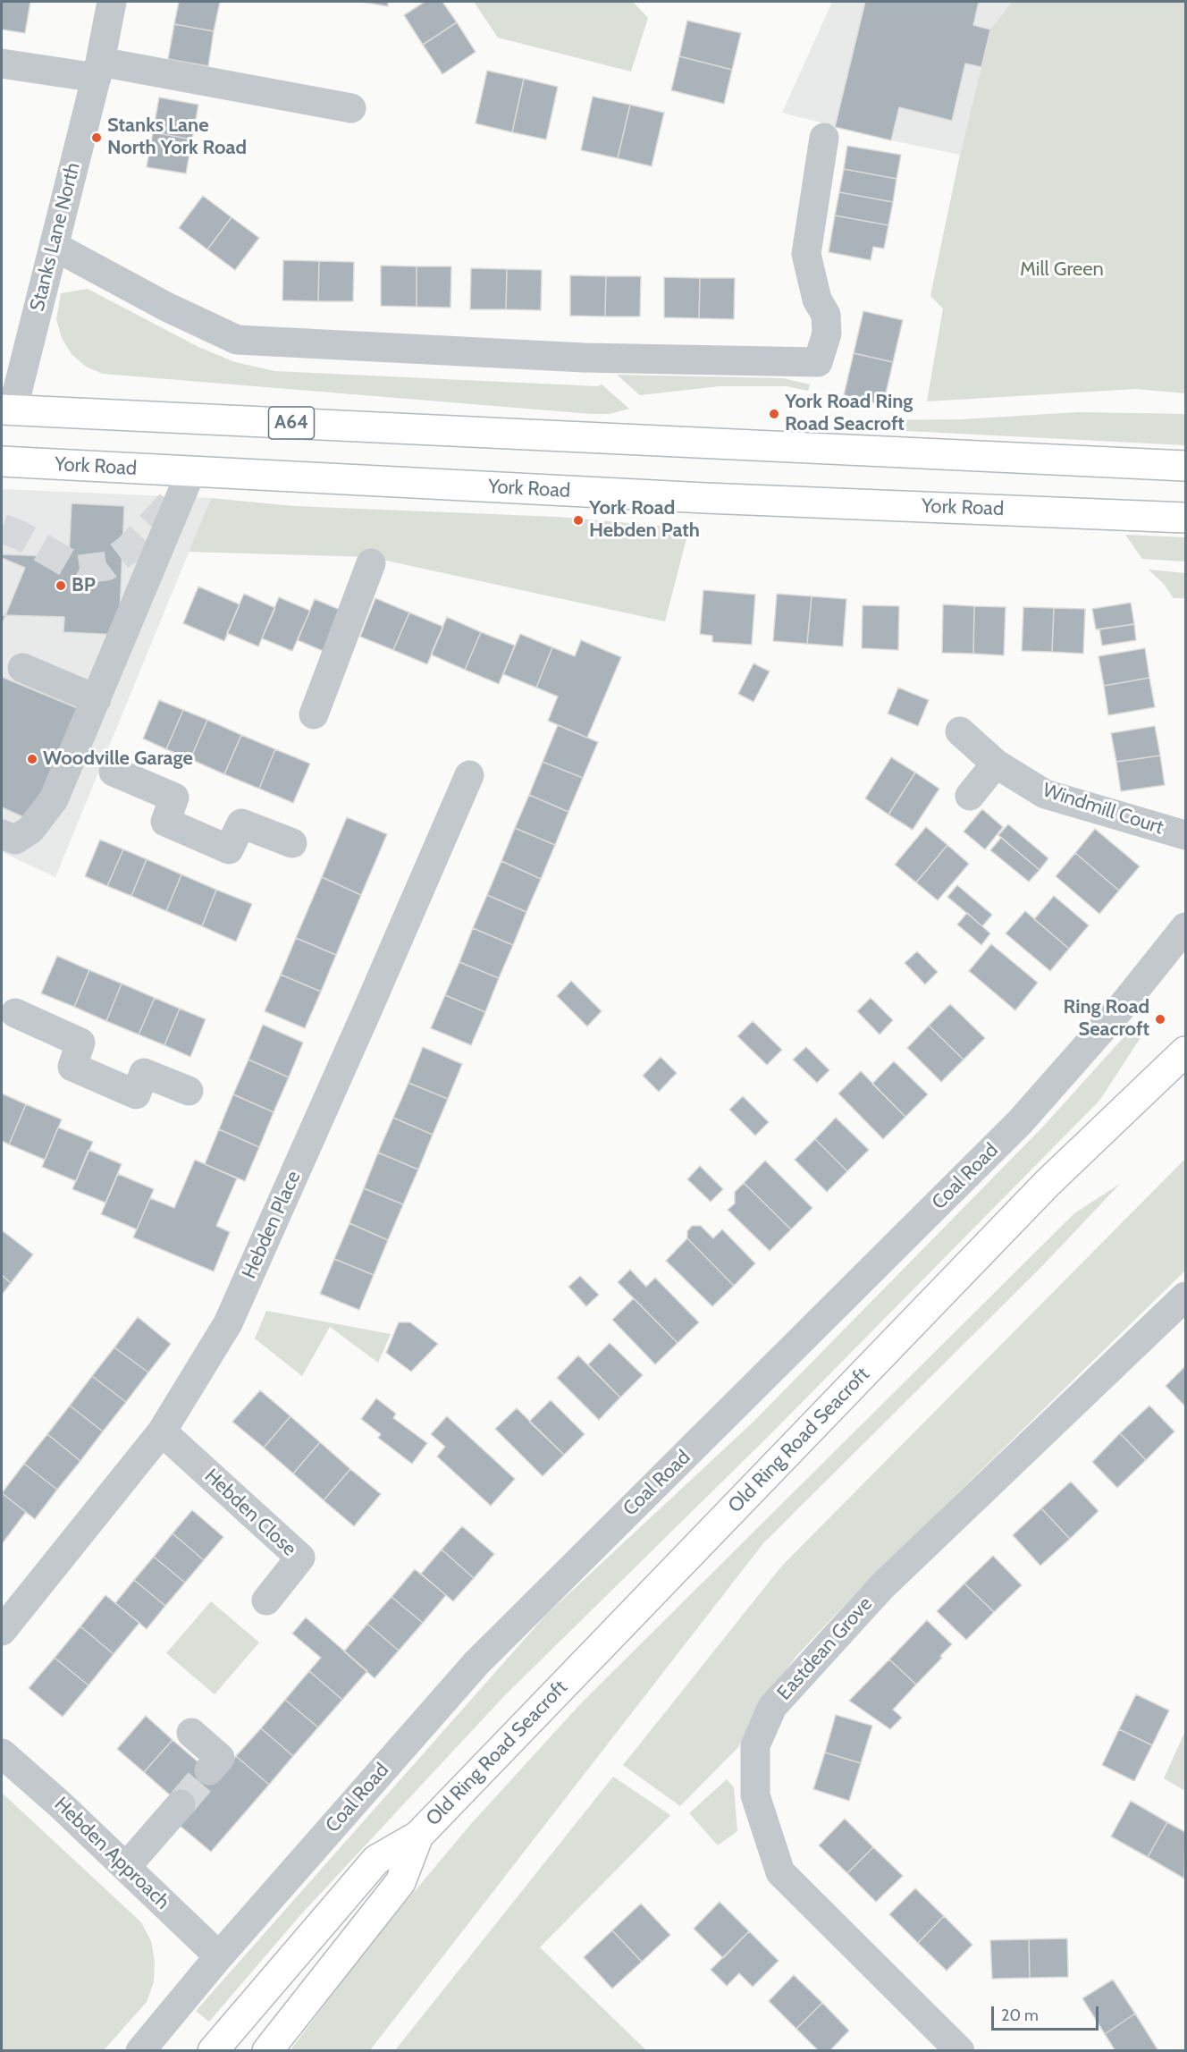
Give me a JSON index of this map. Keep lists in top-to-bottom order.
{
  "streets": {
    "main road": ["A64", "York Road", "Old Ring Road Seacroft"],
    "street": [
      "Stanks Lane North",
      "Windmill Court",
      "Coal Road",
      "Hebden Place",
      "Hebden Close",
      "Eastdean Grove",
      "Hebden Approach"
    ]
  },
  "crossings": [
    ["Stanks Lane North", "A64"],
    ["Coal Road", "Hebden Approach"],
    ["Hebden Place", "Hebden Close"]
  ],
  "parks": ["Mill Green"],
  "places": [
    "Stanks Lane North York Road",
    "York Road Ring Road Seacroft",
    "York Road Hebden Path",
    "BP",
    "Woodville Garage",
    "Ring Road Seacroft"
  ],
  "scale_bar": "20 m"
}
